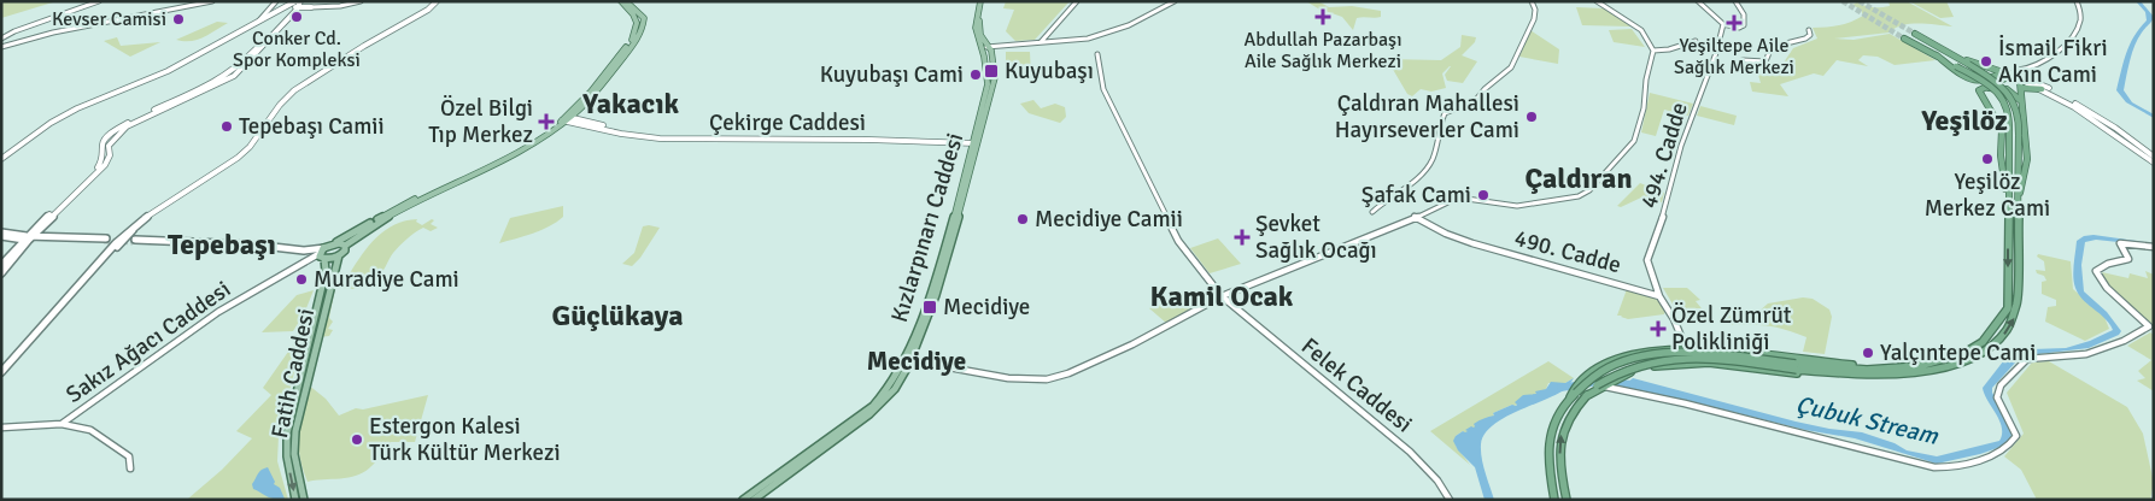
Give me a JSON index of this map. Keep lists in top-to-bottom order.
{
  "streets": {
    "main road": ["Çekirge Caddesi", "Kızlarpınarı Caddesi", "Fatih Caddesi"],
    "street": [
      "494. Cadde",
      "490. Cadde",
      "Sakız Ağacı Caddesi",
      "Felek Caddesi"
    ]
  },
  "crossings": [
    ["Çekirge Caddesi", "Kızlarpınarı Caddesi"],
    ["494. Cadde", "490. Cadde"]
  ],
  "districts": [
    "Yakacık",
    "Yeşilöz",
    "Çaldıran",
    "Tepebaşı",
    "Kamil Ocak",
    "Güçlükaya",
    "Mecidiye"
  ],
  "water": ["Çubuk Stream"],
  "places": {
    "other": [
      "Conker Cd. Spor Kompleksi",
      "Kevser Camisi",
      "İsmail Fikri Akın Cami",
      "Kuyubaşı Cami",
      "Çaldıran Mahallesi Hayırseverler Cami",
      "Tepebaşı Camii",
      "Yeşilöz Merkez Cami",
      "Şafak Cami",
      "Mecidiye Camii",
      "Muradiye Cami",
      "Yalçıntepe Cami",
      "Estergon Kalesi Türk Kültür Merkezi"
    ],
    "health": [
      "Abdullah Pazarbaşı Aile Sağlık Merkezi",
      "Yeşiltepe Aile Sağlık Merkezi",
      "Özel Bilgi Tıp Merkez",
      "Şevket Sağlık Ocağı",
      "Özel Zümrüt Polikliniği"
    ],
    "transit": ["Kuyubaşı", "Mecidiye"]
  }
}
